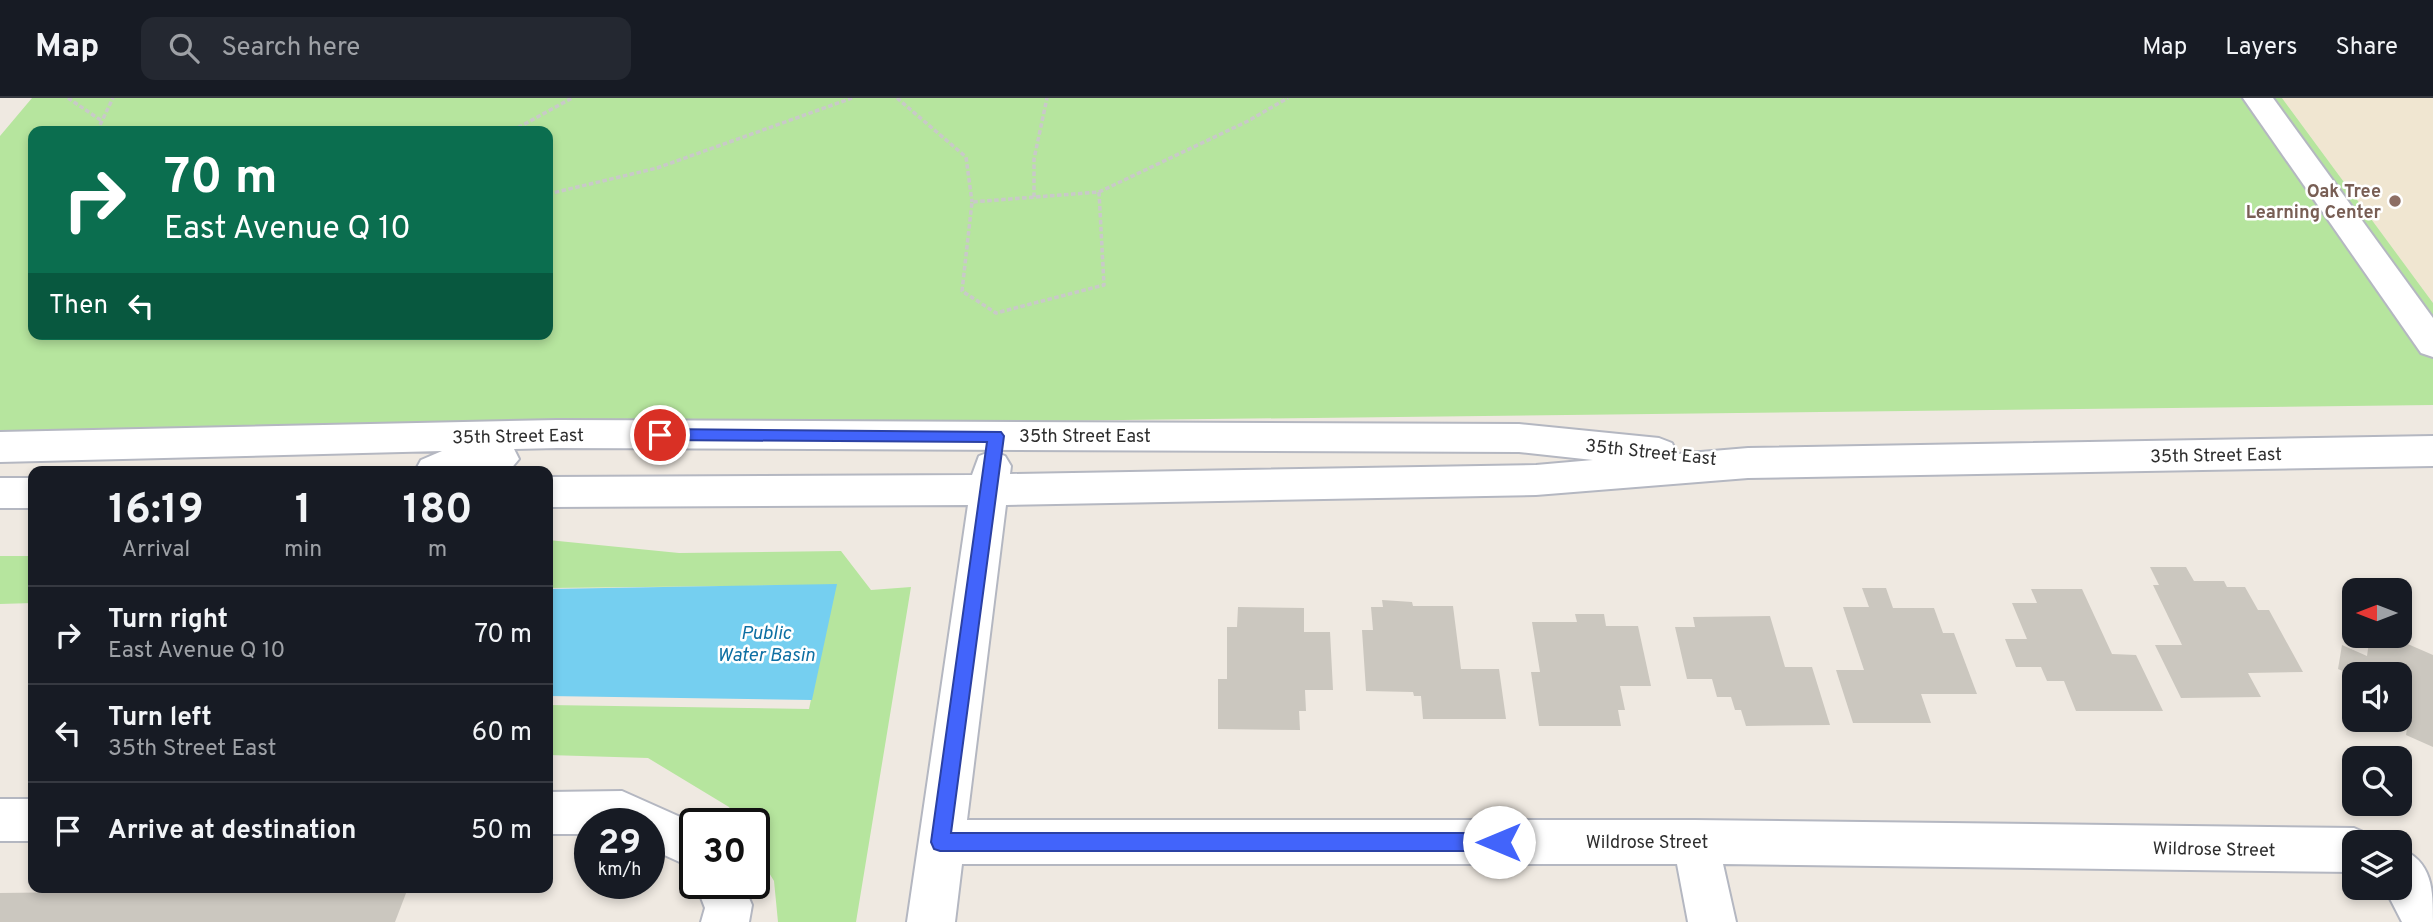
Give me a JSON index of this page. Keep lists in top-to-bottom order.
{
  "streets": {
    "street": ["35th Street East", "Wildrose Street"]
  },
  "water": ["Public Water Basin"],
  "places": ["Oak Tree Learning Center"],
  "north": "left",
  "page": {
    "header": "Map",
    "search": "Search here",
    "nav": ["Map", "Layers", "Share"],
    "turn": ["70 m", "East Avenue Q 10"],
    "then": "Then",
    "eta": [
      "16:19",
      "Arrival",
      "1",
      "min",
      "180",
      "m"
    ],
    "list": [
      {
        "name": "Turn right",
        "note": "East Avenue Q 10",
        "value": "70 m"
      },
      {
        "name": "Turn left",
        "note": "35th Street East",
        "value": "60 m"
      },
      {
        "name": "Arrive at destination",
        "value": "50 m"
      }
    ],
    "speed": "29 km/h",
    "limit": "30"
  }
}
